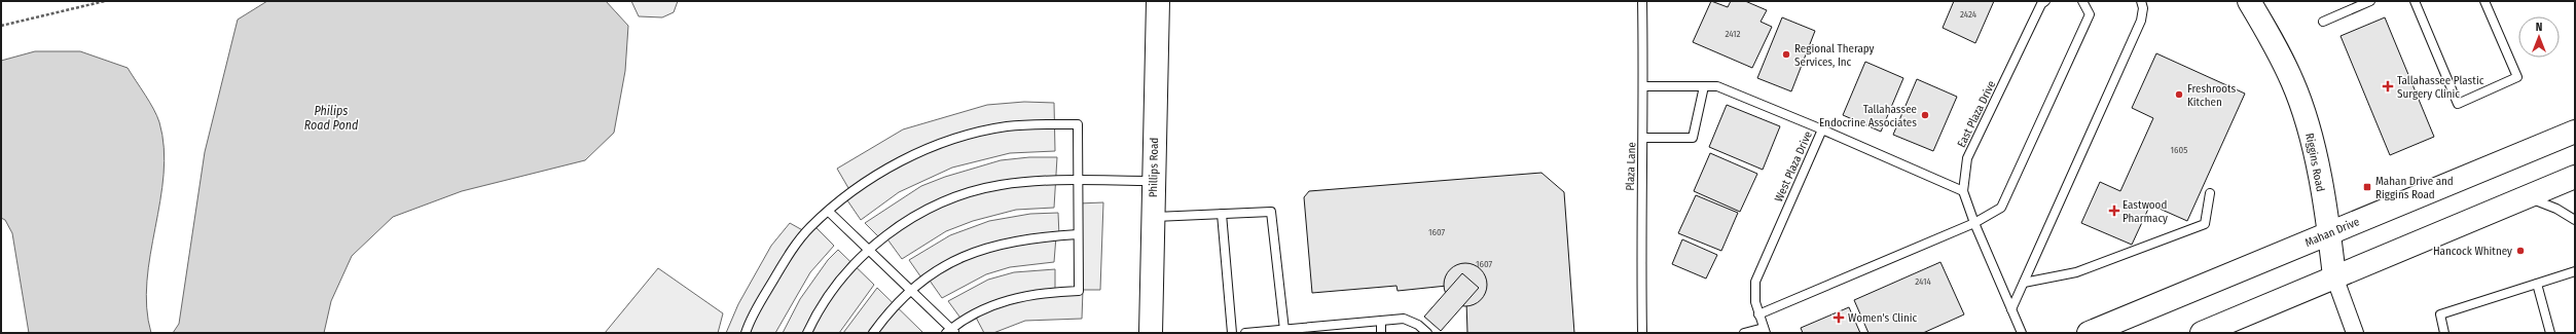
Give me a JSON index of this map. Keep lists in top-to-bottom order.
{
  "streets": {
    "main road": ["Riggins Road", "Phillips Road", "Mahan Drive"],
    "lane": ["East Plaza Drive", "Plaza Lane", "West Plaza Drive"]
  },
  "crossings": [
    ["East Plaza Drive", "West Plaza Drive"],
    ["Riggins Road", "Mahan Drive"]
  ],
  "water": ["Philips Road Pond"],
  "places": {
    "other": [
      "Regional Therapy Services, Inc",
      "Freshroots Kitchen",
      "Tallahassee Endocrine Associates",
      "Hancock Whitney"
    ],
    "health": ["Tallahassee Plastic Surgery Clinic", "Eastwood Pharmacy", "Women's Clinic"],
    "transit": ["Mahan Drive and Riggins Road"]
  },
  "house_numbers": [
    "2424",
    "2412",
    "1605",
    "1607",
    "1607",
    "2414"
  ],
  "north": "top"
}
